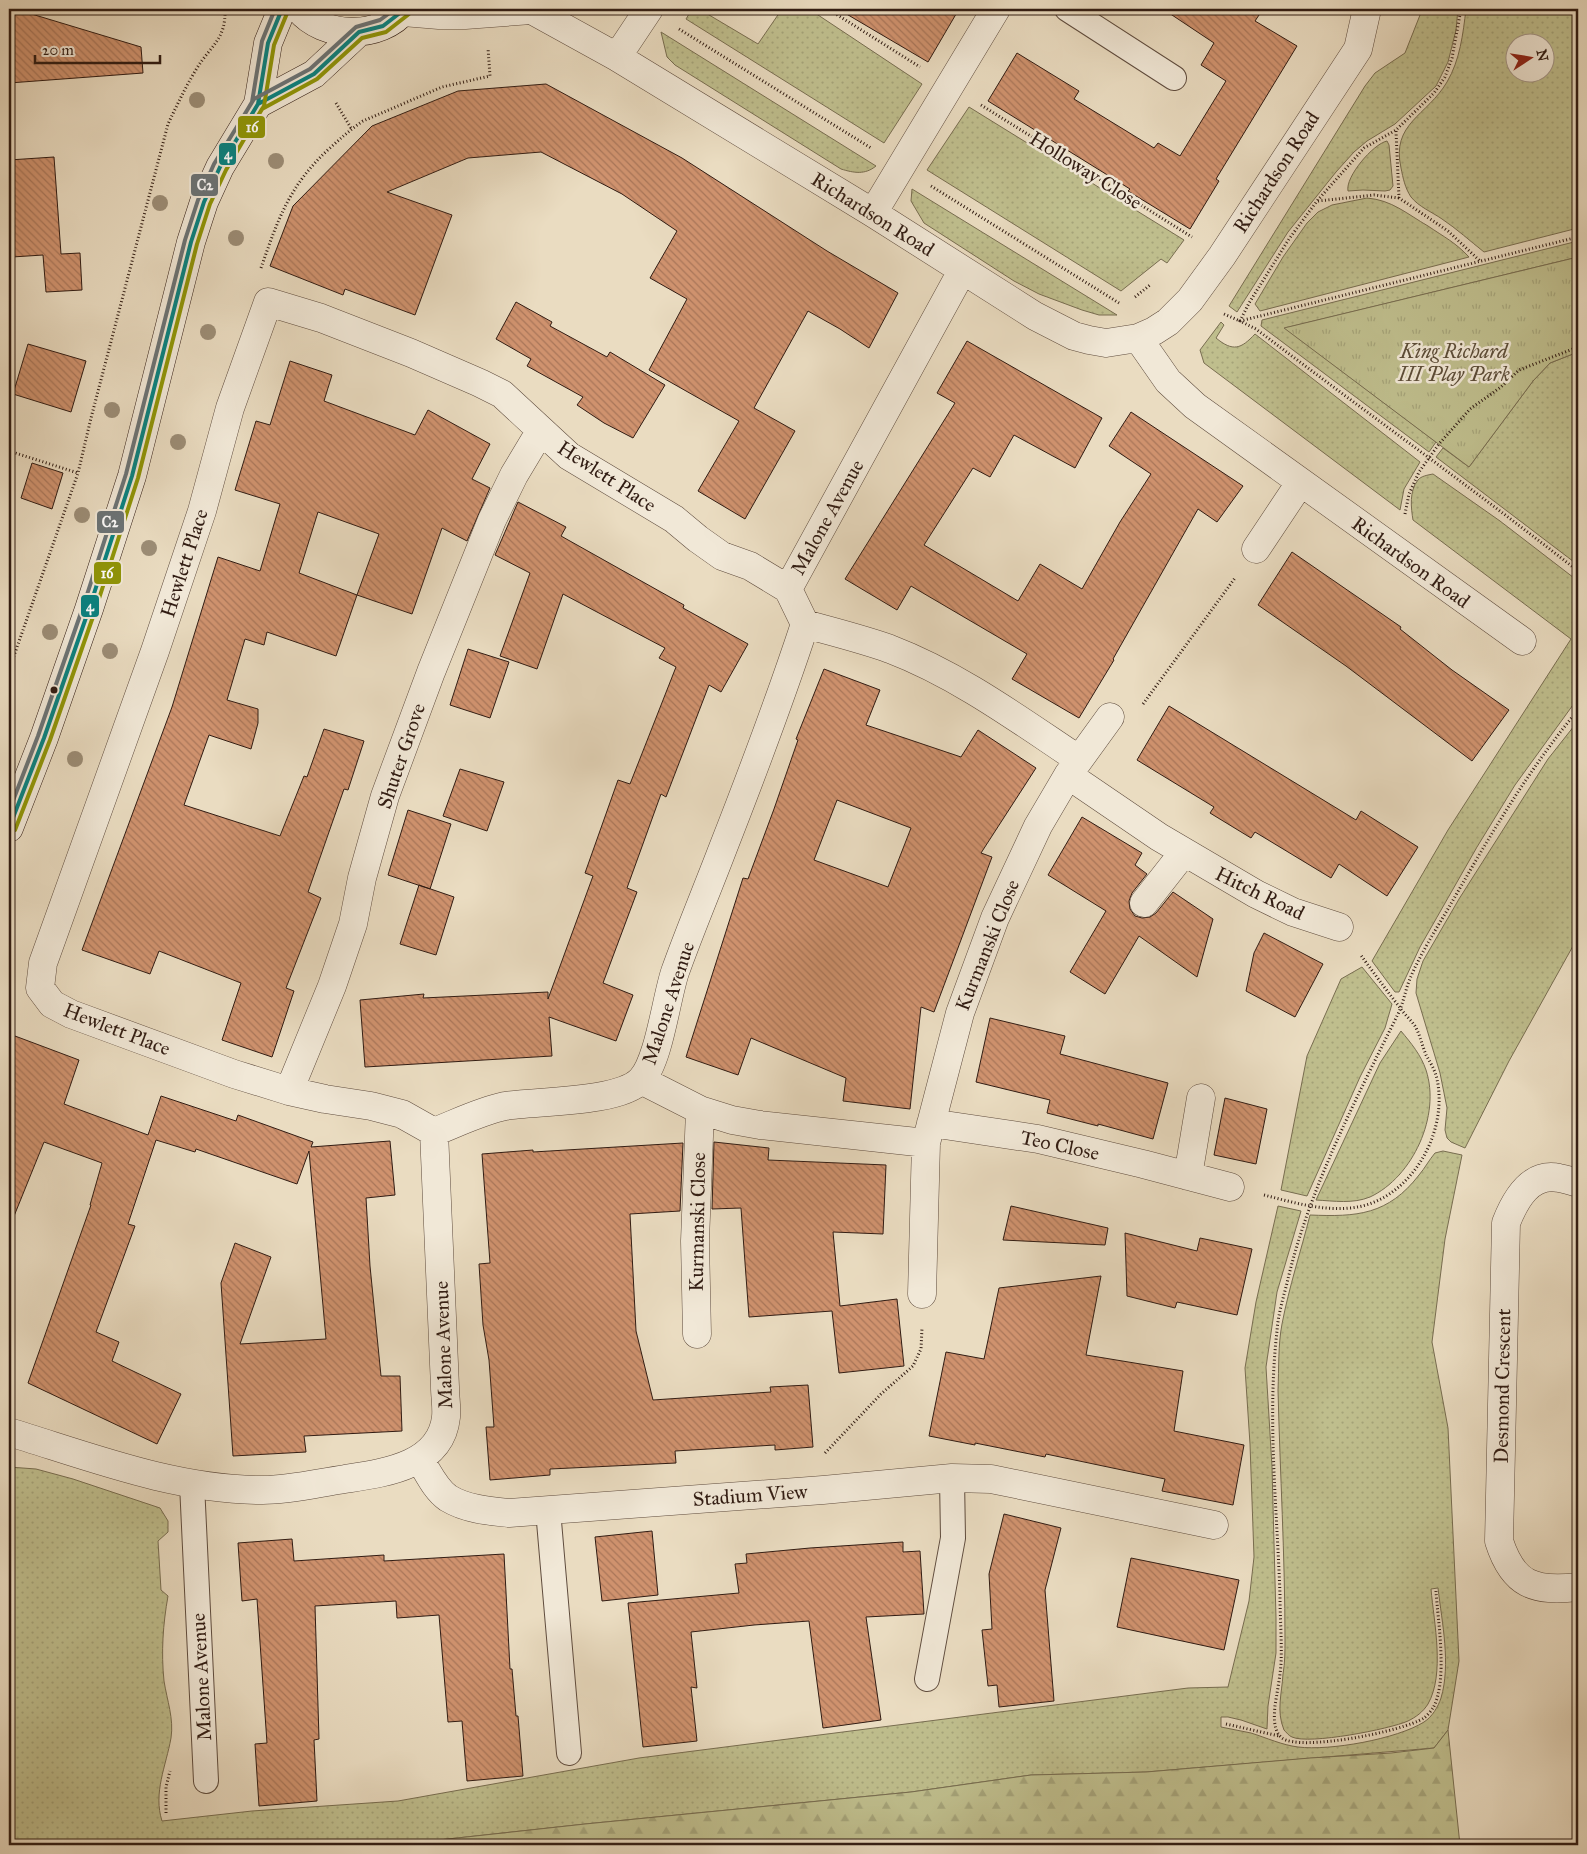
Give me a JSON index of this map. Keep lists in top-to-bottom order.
{
  "streets": {
    "street": [
      "Richardson Road",
      "Hewlett Place",
      "Malone Avenue",
      "Shuter Grove",
      "Hitch Road",
      "Kurmanski Close",
      "Teo Close",
      "Desmond Crescent",
      "Stadium View"
    ],
    "path": ["Holloway Close"]
  },
  "crossings": [
    ["Holloway Close", "Richardson Road"],
    ["Richardson Road", "Malone Avenue"],
    ["Hewlett Place", "Malone Avenue"],
    ["Hewlett Place", "Shuter Grove"],
    ["Malone Avenue", "Stadium View"],
    ["Hitch Road", "Kurmanski Close"],
    ["Kurmanski Close", "Teo Close"]
  ],
  "parks": ["King Richard III Play Park"],
  "lines": ["transit line 4", "transit line C2", "transit line 16"],
  "scale_bar": "20 m",
  "north": "right"
}
